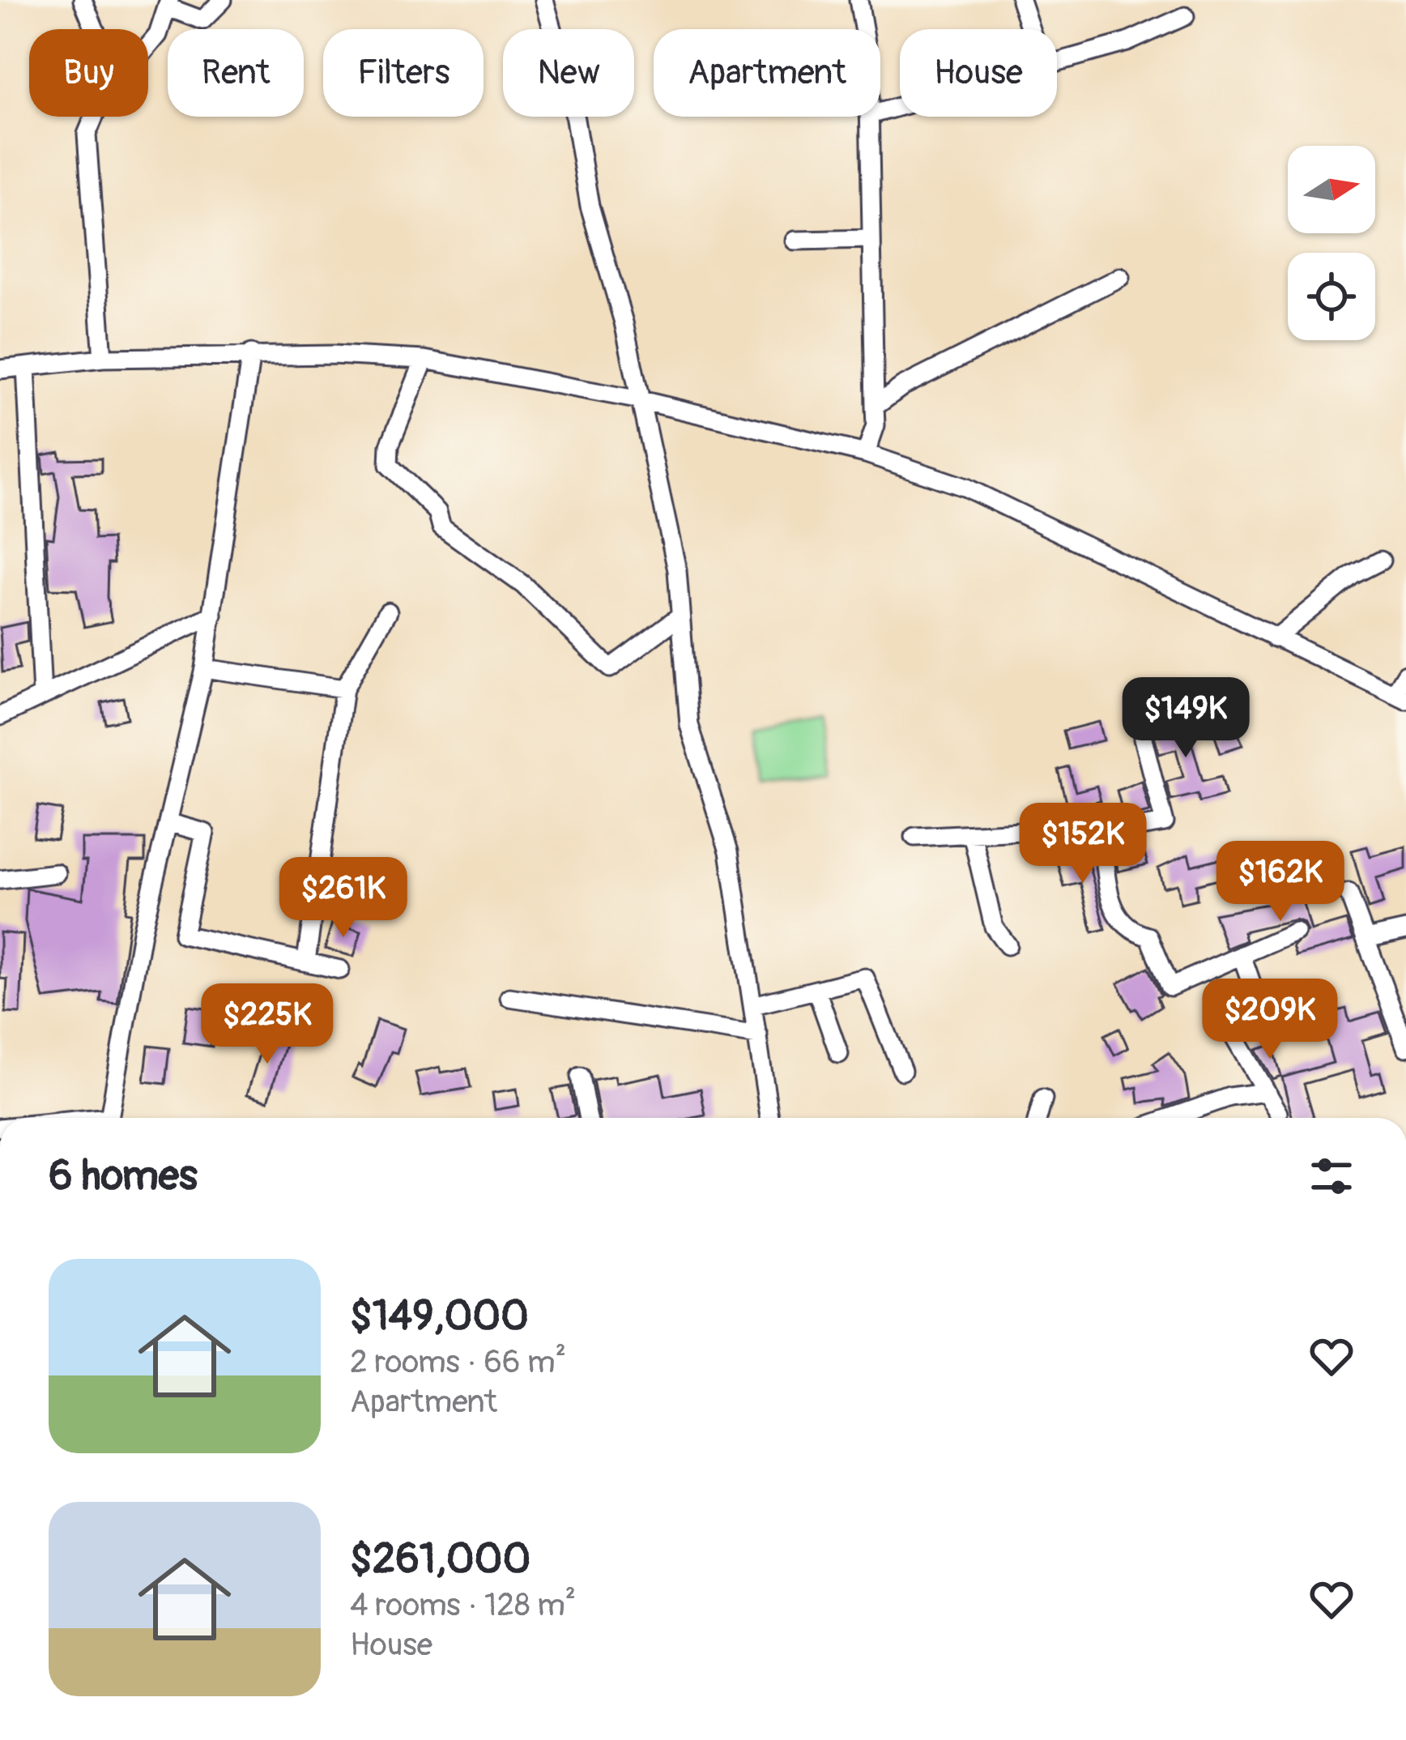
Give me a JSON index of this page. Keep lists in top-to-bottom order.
{
  "north": "right",
  "page": {
    "chip": [
      "Buy",
      "Rent",
      "Filters",
      "New",
      "Apartment",
      "House"
    ],
    "price": [
      "$149K",
      "$152K",
      "$162K",
      "$261K",
      "$209K",
      "$225K"
    ],
    "heading": "6 homes",
    "list": [
      {
        "name": "$149,000",
        "note": "2 rooms · 66 m² · Apartment"
      },
      {
        "name": "$261,000",
        "note": "4 rooms · 128 m² · House"
      }
    ]
  }
}
